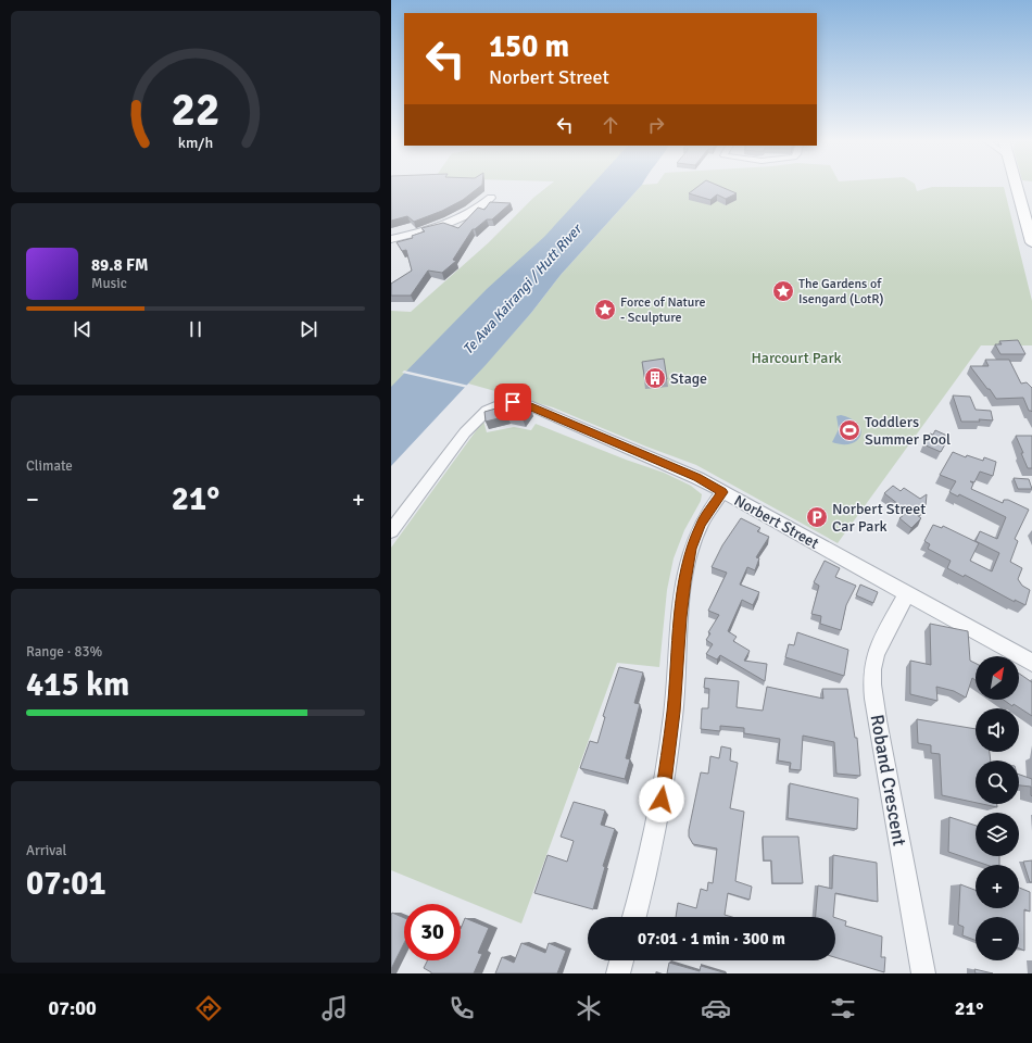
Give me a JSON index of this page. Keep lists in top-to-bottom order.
{
  "streets": {
    "street": ["Norbert Street", "Roband Crescent"]
  },
  "crossings": [
    ["Norbert Street", "Roband Crescent"]
  ],
  "water": ["Te Awa Kairangi / Hutt River"],
  "parks": ["Harcourt Park"],
  "places": {
    "place": ["The Gardens of Isengard (LotR)", "Force of Nature - Sculpture"],
    "building": ["Stage"],
    "sports": ["Toddlers Summer Pool"],
    "parking": ["Norbert Street Car Park"]
  },
  "north": "top right",
  "page": {
    "turn": ["150 m", "Norbert Street"],
    "song": ["89.8 FM", "Music"],
    "tile": [
      "Climate",
      ["Range · 83%", "415 km"],
      ["Arrival", "07:01"]
    ],
    "heat": ["−", "21°", "+"],
    "map_buttons": ["+", "−"],
    "limit": "30",
    "trip": "07:01 · 1 min · 300 m",
    "tabs": ["07:00", "21°"],
    "gauge": ["22", "km/h"]
  }
}
